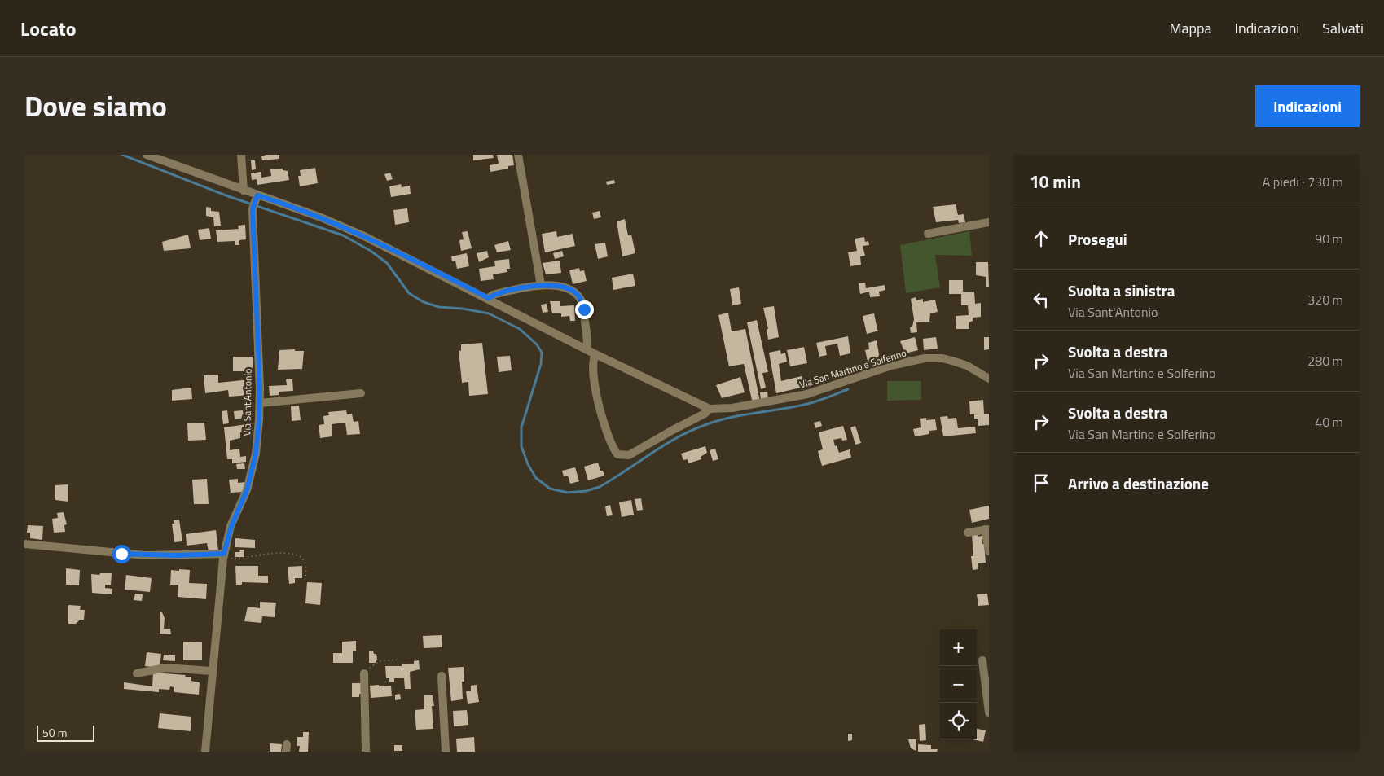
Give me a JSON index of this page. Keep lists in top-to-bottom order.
{
  "streets": {
    "street": ["Via San Martino e Solferino", "Via Sant'Antonio"]
  },
  "crossings": [
    ["Via San Martino e Solferino", "Via Sant'Antonio"]
  ],
  "scale_bar": "50 m",
  "page": {
    "header": "Locato",
    "nav": ["Mappa", "Indicazioni", "Salvati"],
    "title": "Dove siamo",
    "buttons": "Indicazioni",
    "heading": ["10 min", "A piedi · 730 m"],
    "list": [
      ["Prosegui", "90 m"],
      ["Svolta a sinistra", "Via Sant'Antonio", "320 m"],
      ["Svolta a destra", "Via San Martino e Solferino", "280 m"],
      ["Svolta a destra", "Via San Martino e Solferino", "40 m"],
      "Arrivo a destinazione"
    ],
    "map_buttons": ["+", "−"],
    "scale": "50 m"
  }
}
